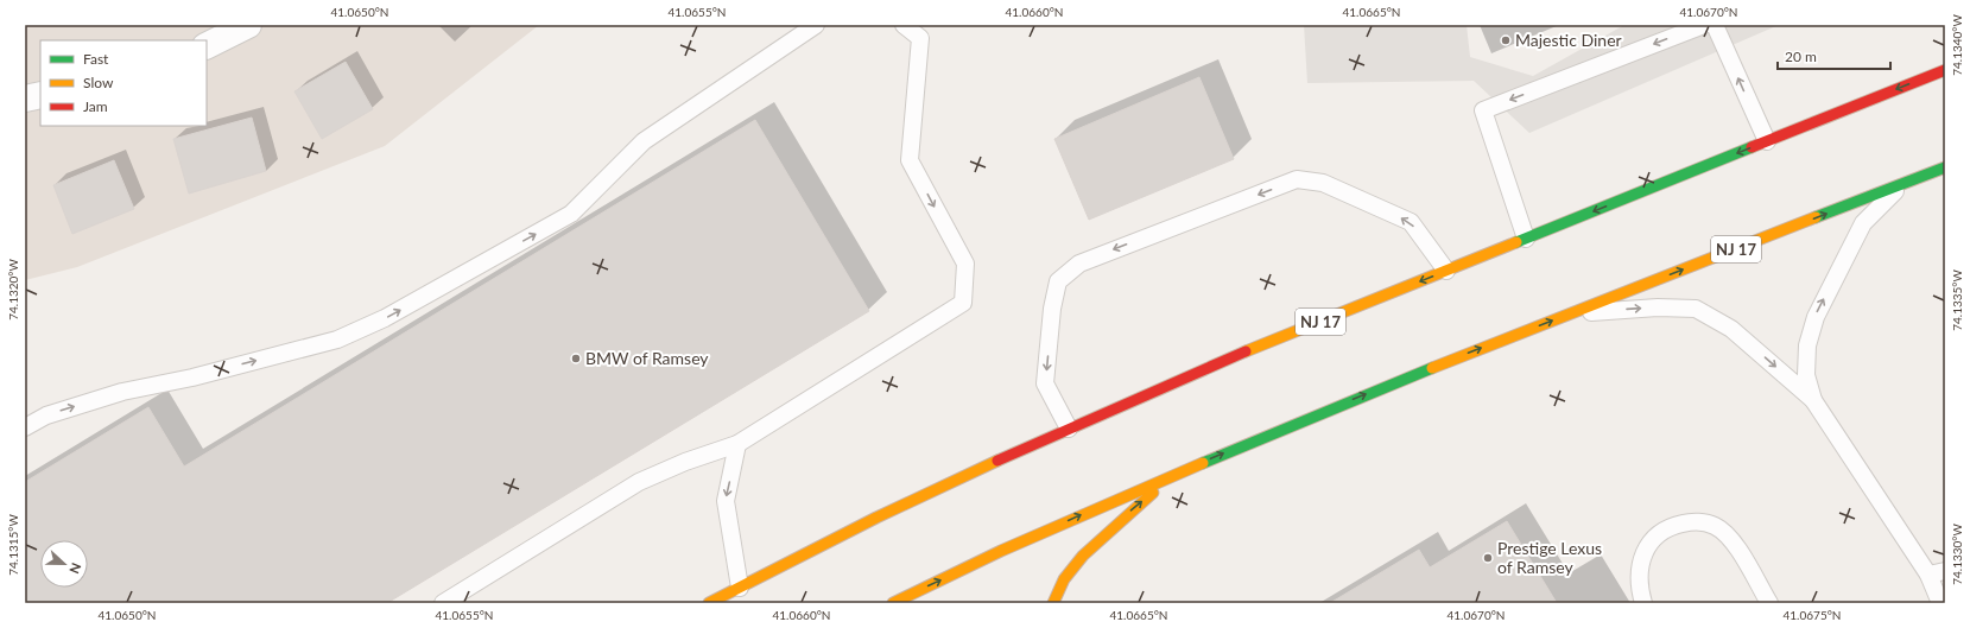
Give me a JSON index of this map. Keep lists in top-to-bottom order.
{
  "streets": {
    "highway": ["NJ 17"]
  },
  "places": ["Majestic Diner", "BMW of Ramsey", "Prestige Lexus of Ramsey"],
  "legend": ["Fast", "Slow", "Jam"],
  "scale_bar": "20 m",
  "north": "right",
  "coordinates": [
    "41.0650°N",
    "41.0655°N",
    "41.0660°N",
    "41.0665°N",
    "41.0670°N",
    "74.1340°W",
    "74.1320°W",
    "74.1335°W",
    "74.1315°W",
    "74.1330°W",
    "41.0675°N"
  ]
}
